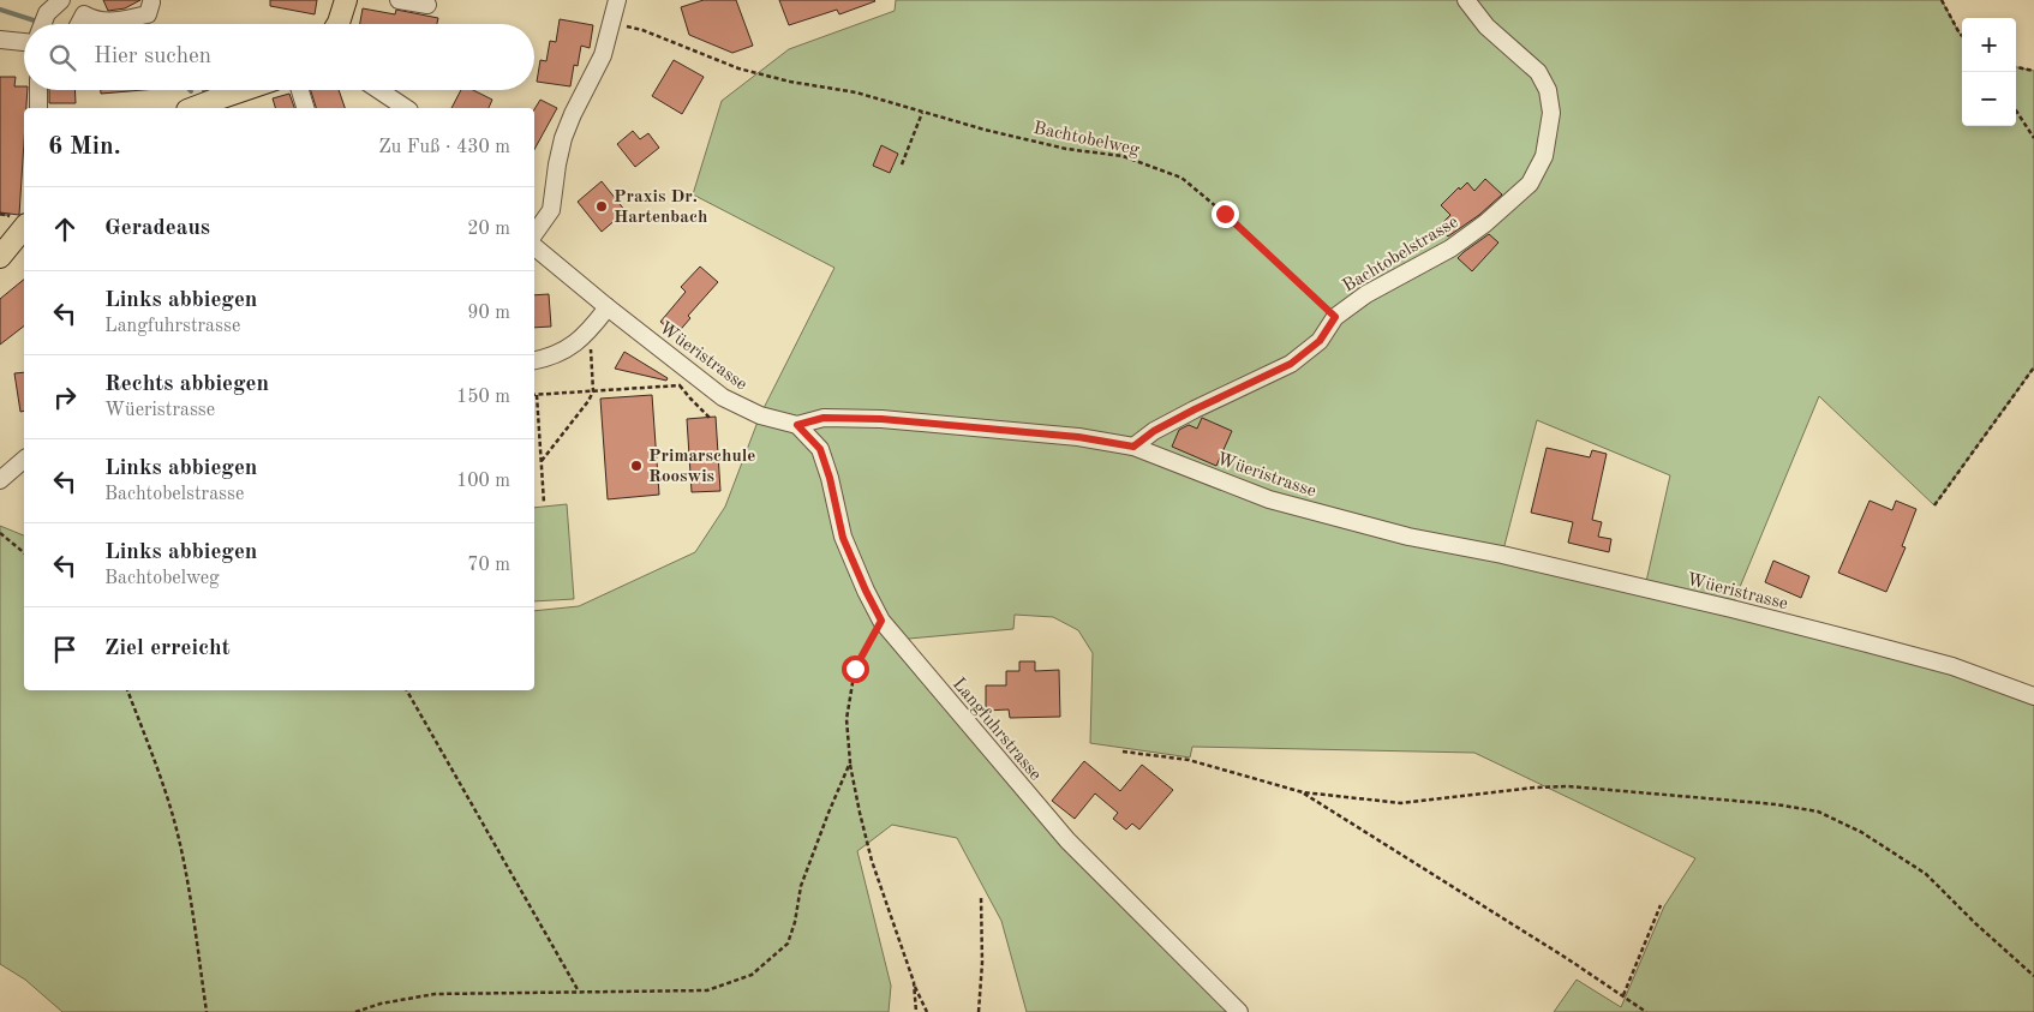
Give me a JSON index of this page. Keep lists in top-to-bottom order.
{
  "streets": {
    "street": ["Bachtobelstrasse", "Wüeristrasse", "Langfuhrstrasse"],
    "path": ["Bachtobelweg"]
  },
  "crossings": [
    ["Bachtobelweg", "Bachtobelstrasse"],
    ["Bachtobelstrasse", "Wüeristrasse"],
    ["Wüeristrasse", "Langfuhrstrasse"]
  ],
  "places": ["Praxis Dr. Hartenbach", "Primarschule Rooswis"],
  "page": {
    "map_buttons": ["+", "−"],
    "search": "Hier suchen",
    "heading": ["6 Min.", "Zu Fuß · 430 m"],
    "list": [
      ["Geradeaus", "20 m"],
      ["Links abbiegen", "Langfuhrstrasse", "90 m"],
      ["Rechts abbiegen", "Wüeristrasse", "150 m"],
      ["Links abbiegen", "Bachtobelstrasse", "100 m"],
      ["Links abbiegen", "Bachtobelweg", "70 m"],
      "Ziel erreicht"
    ]
  }
}
